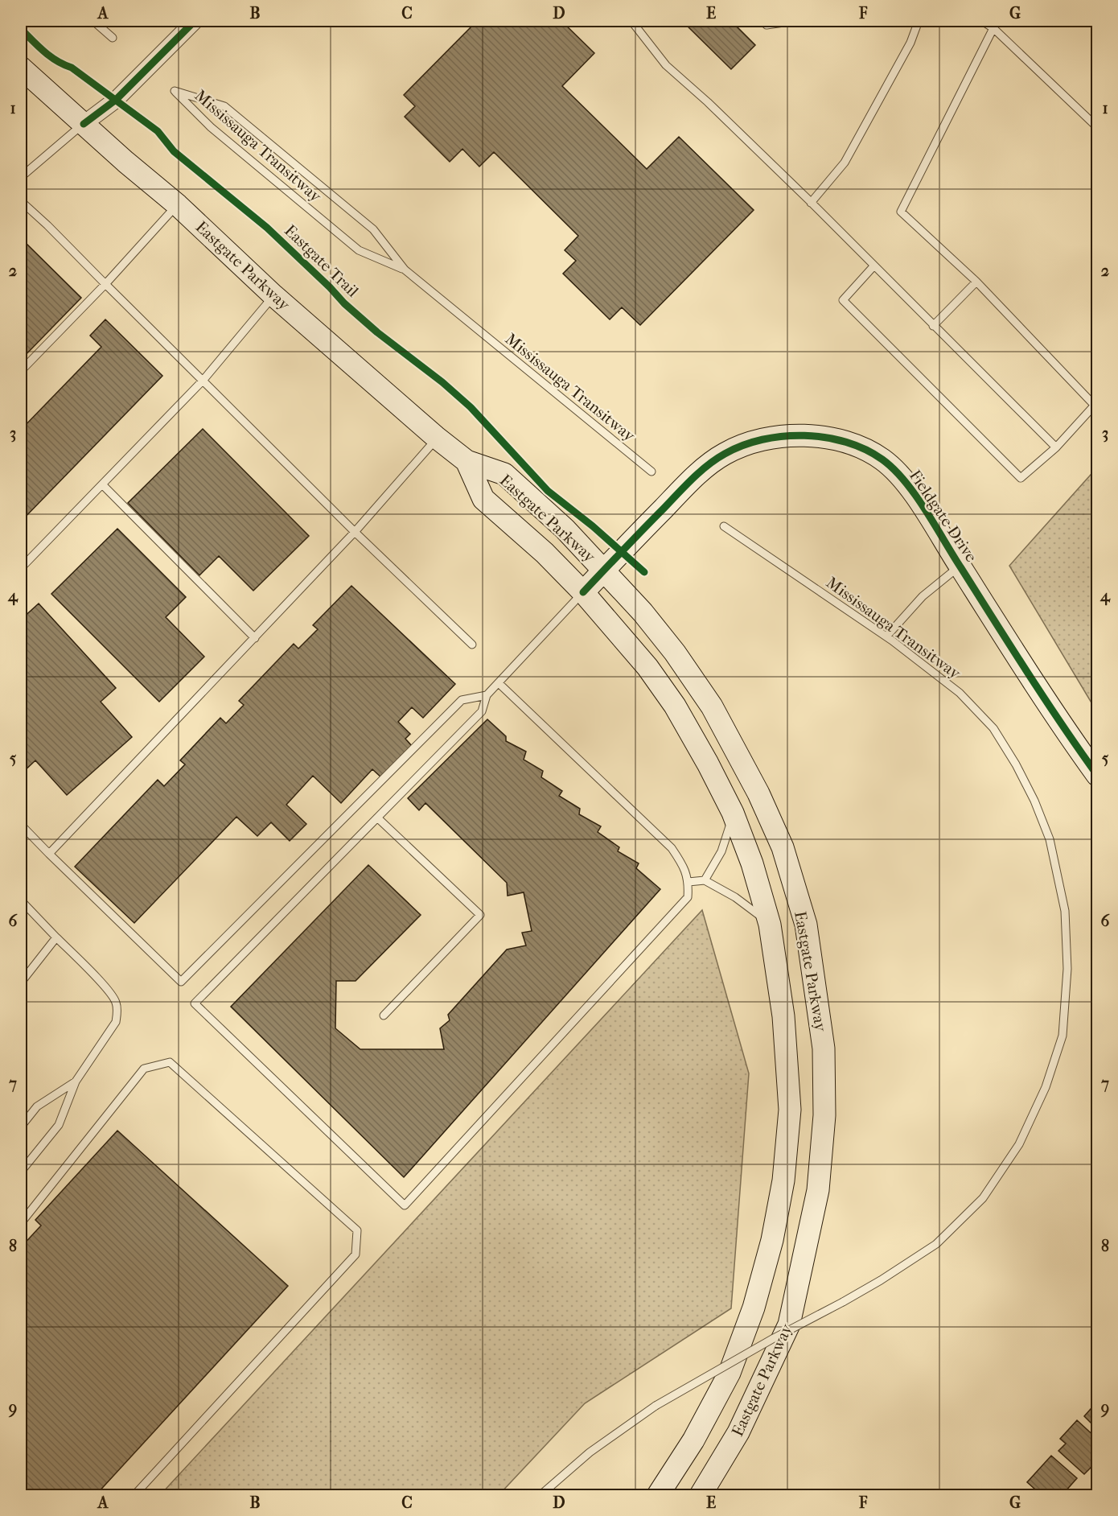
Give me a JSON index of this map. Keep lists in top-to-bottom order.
{
  "streets": {
    "main road": ["Eastgate Parkway", "Fieldgate Drive"],
    "lane": ["Mississauga Transitway"],
    "cycle path": ["Eastgate Trail"]
  },
  "crossings": [
    ["Eastgate Parkway", "Fieldgate Drive"]
  ],
  "grid": {
    "columns": [
      "A",
      "B",
      "C",
      "D",
      "E",
      "F",
      "G"
    ],
    "rows": [
      "1",
      "2",
      "3",
      "4",
      "5",
      "6",
      "7",
      "8",
      "9"
    ]
  }
}
